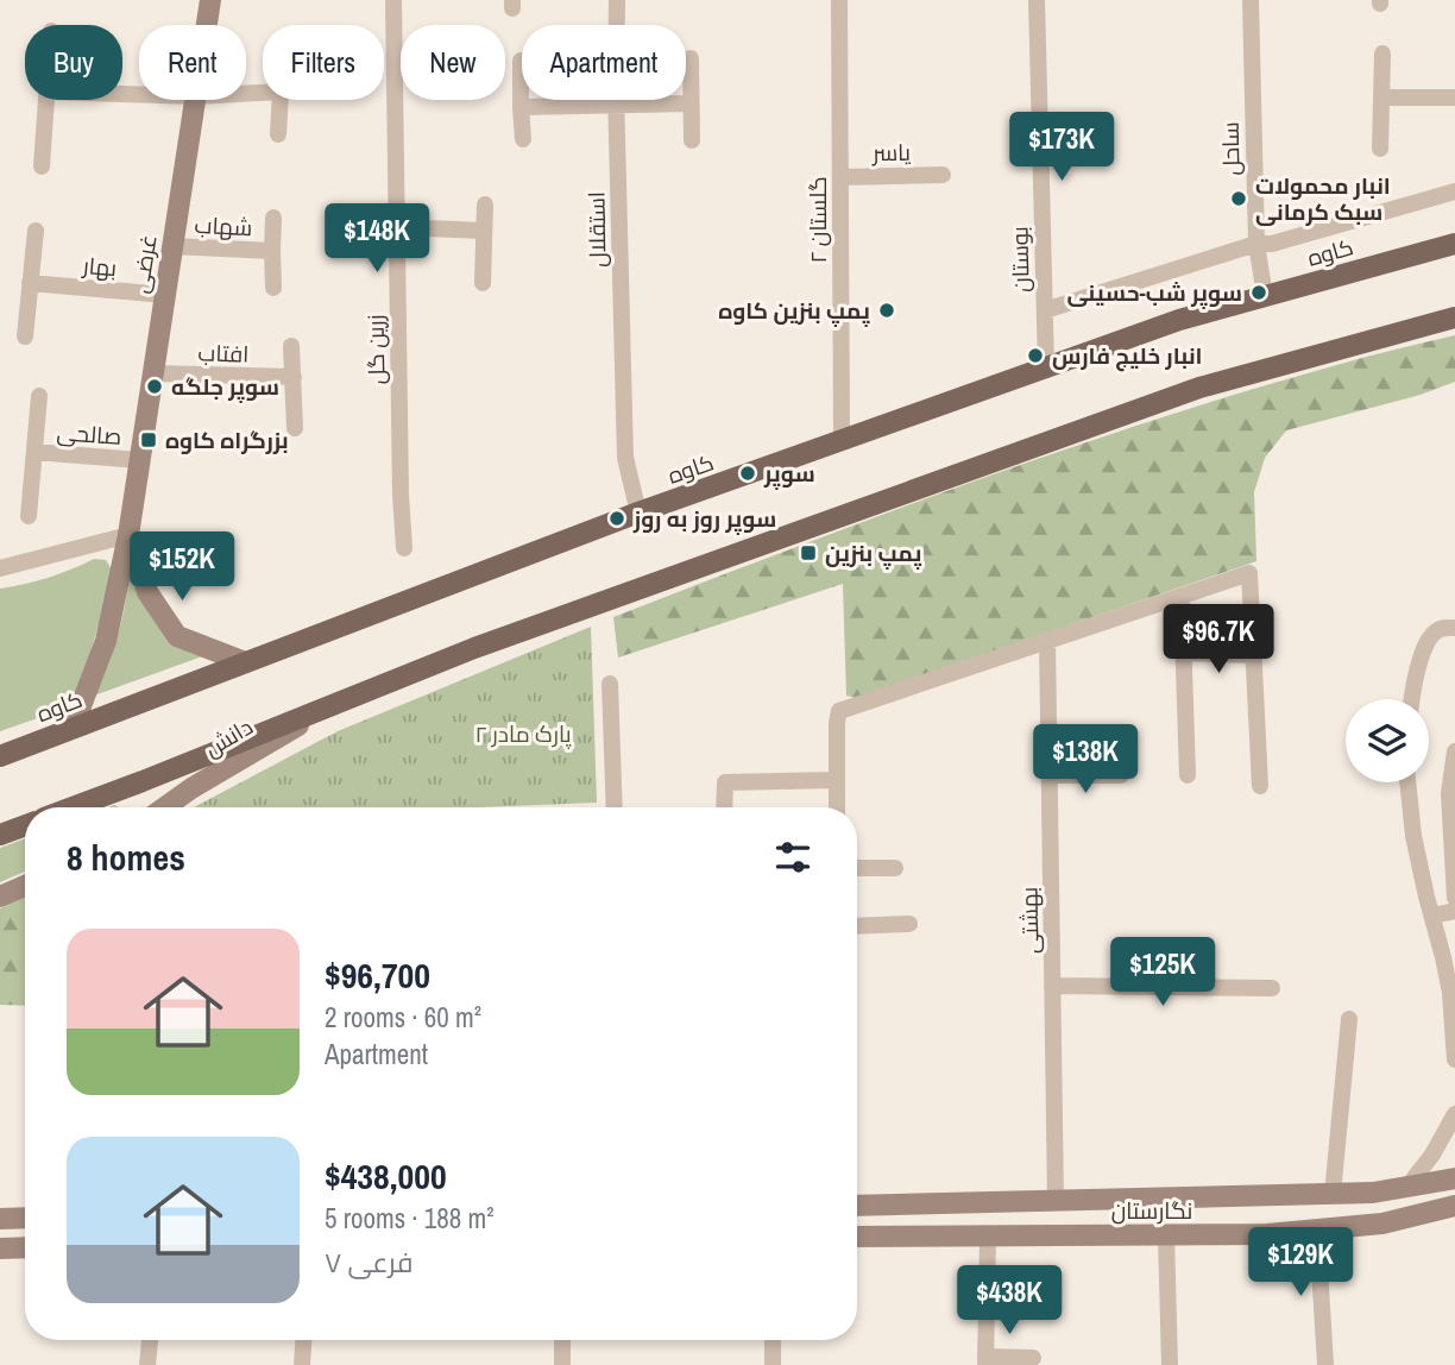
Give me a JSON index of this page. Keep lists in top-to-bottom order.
{
  "streets": {
    "main road": [
      "کاوه",
      "غرضی",
      "دانش",
      "نگارستان"
    ],
    "street": [
      "ساحل",
      "یاسر",
      "گلستان ۲",
      "شهاب",
      "استقلال",
      "بوستان",
      "بهار",
      "زرین گل",
      "افتاب",
      "صالحی",
      "بهشتی"
    ]
  },
  "crossings": [
    ["ساحل", "کاوه"],
    ["یاسر", "گلستان ۲"],
    ["گلستان ۲", "کاوه"],
    ["شهاب", "غرضی"],
    ["استقلال", "کاوه"],
    ["کاوه", "بوستان"],
    ["کاوه", "غرضی"],
    ["غرضی", "بهار"],
    ["غرضی", "افتاب"],
    ["غرضی", "صالحی"],
    ["بهشتی", "نگارستان"]
  ],
  "parks": ["پارک مادر ۲"],
  "places": {
    "other": [
      "انبار محمولات سبک کرمانی",
      "سوپر شب-حسینی",
      "پمپ بنزین کاوه",
      "انبار خلیج فارس",
      "سوپر جلگه",
      "سوپر",
      "سوپر روز به روز"
    ],
    "transit": ["بزرگراه کاوه", "پمپ بنزین"]
  },
  "page": {
    "chip": [
      "Buy",
      "Rent",
      "Filters",
      "New",
      "Apartment"
    ],
    "price": [
      "$173K",
      "$148K",
      "$152K",
      "$96.7K",
      "$138K",
      "$125K",
      "$129K",
      "$438K"
    ],
    "heading": "8 homes",
    "list": [
      {
        "name": "$96,700",
        "note": "2 rooms · 60 m² · Apartment"
      },
      {
        "name": "$438,000",
        "note": "5 rooms · 188 m² · فرعی ۷"
      }
    ]
  }
}
